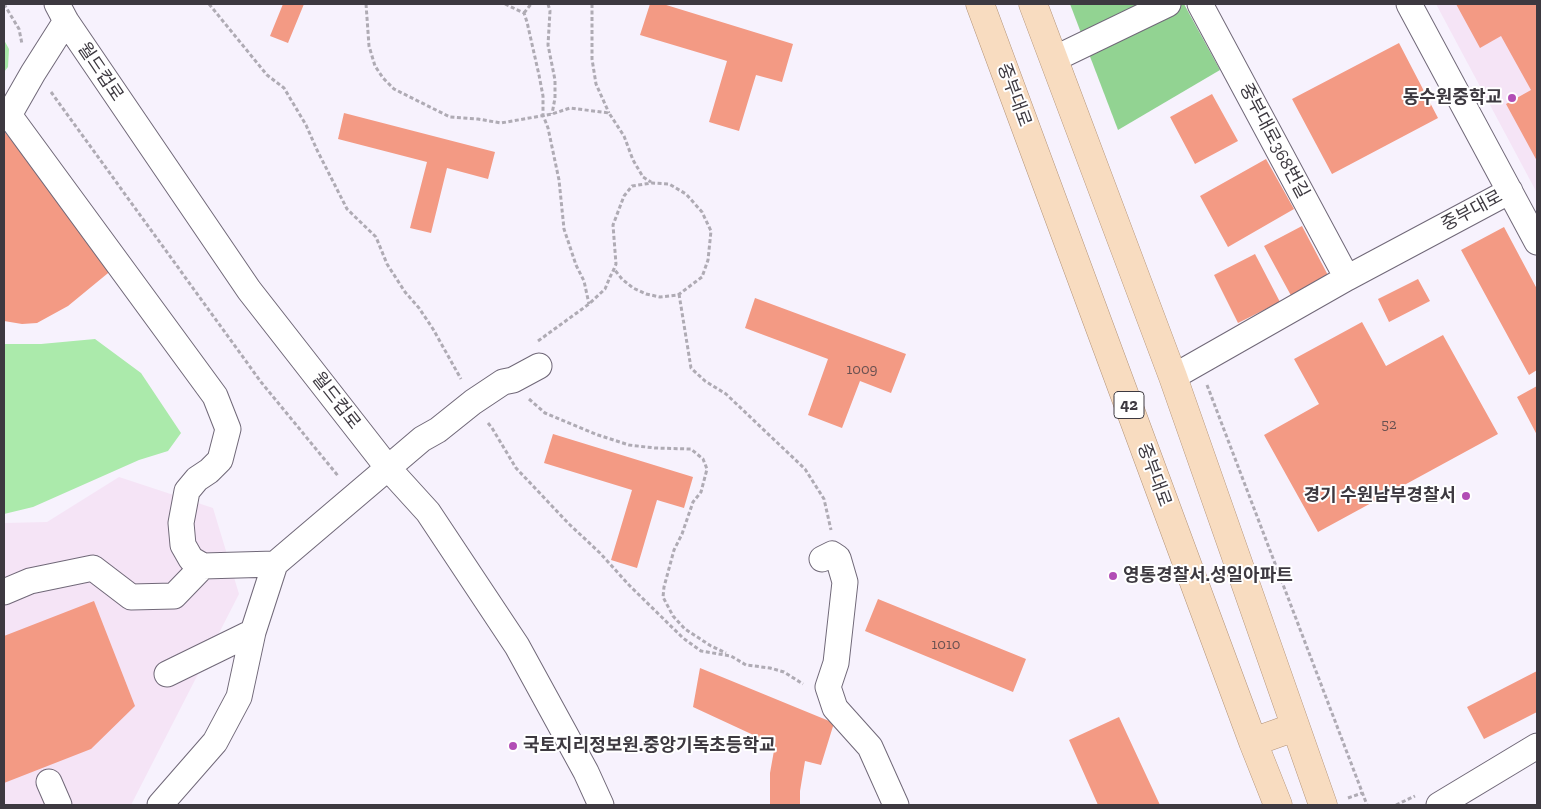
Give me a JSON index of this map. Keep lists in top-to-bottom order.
{
  "streets": {
    "main road": ["중부대로", "42"],
    "street": ["월드컵로", "중부대로368번길"]
  },
  "crossings": [
    ["중부대로", "중부대로368번길"]
  ],
  "places": [
    "동수원중학교",
    "경기 수원남부경찰서",
    "영통경찰서.성일아파트",
    "국토지리정보원.중앙기독초등학교"
  ],
  "house_numbers": ["1009", "52", "1010"]
}
